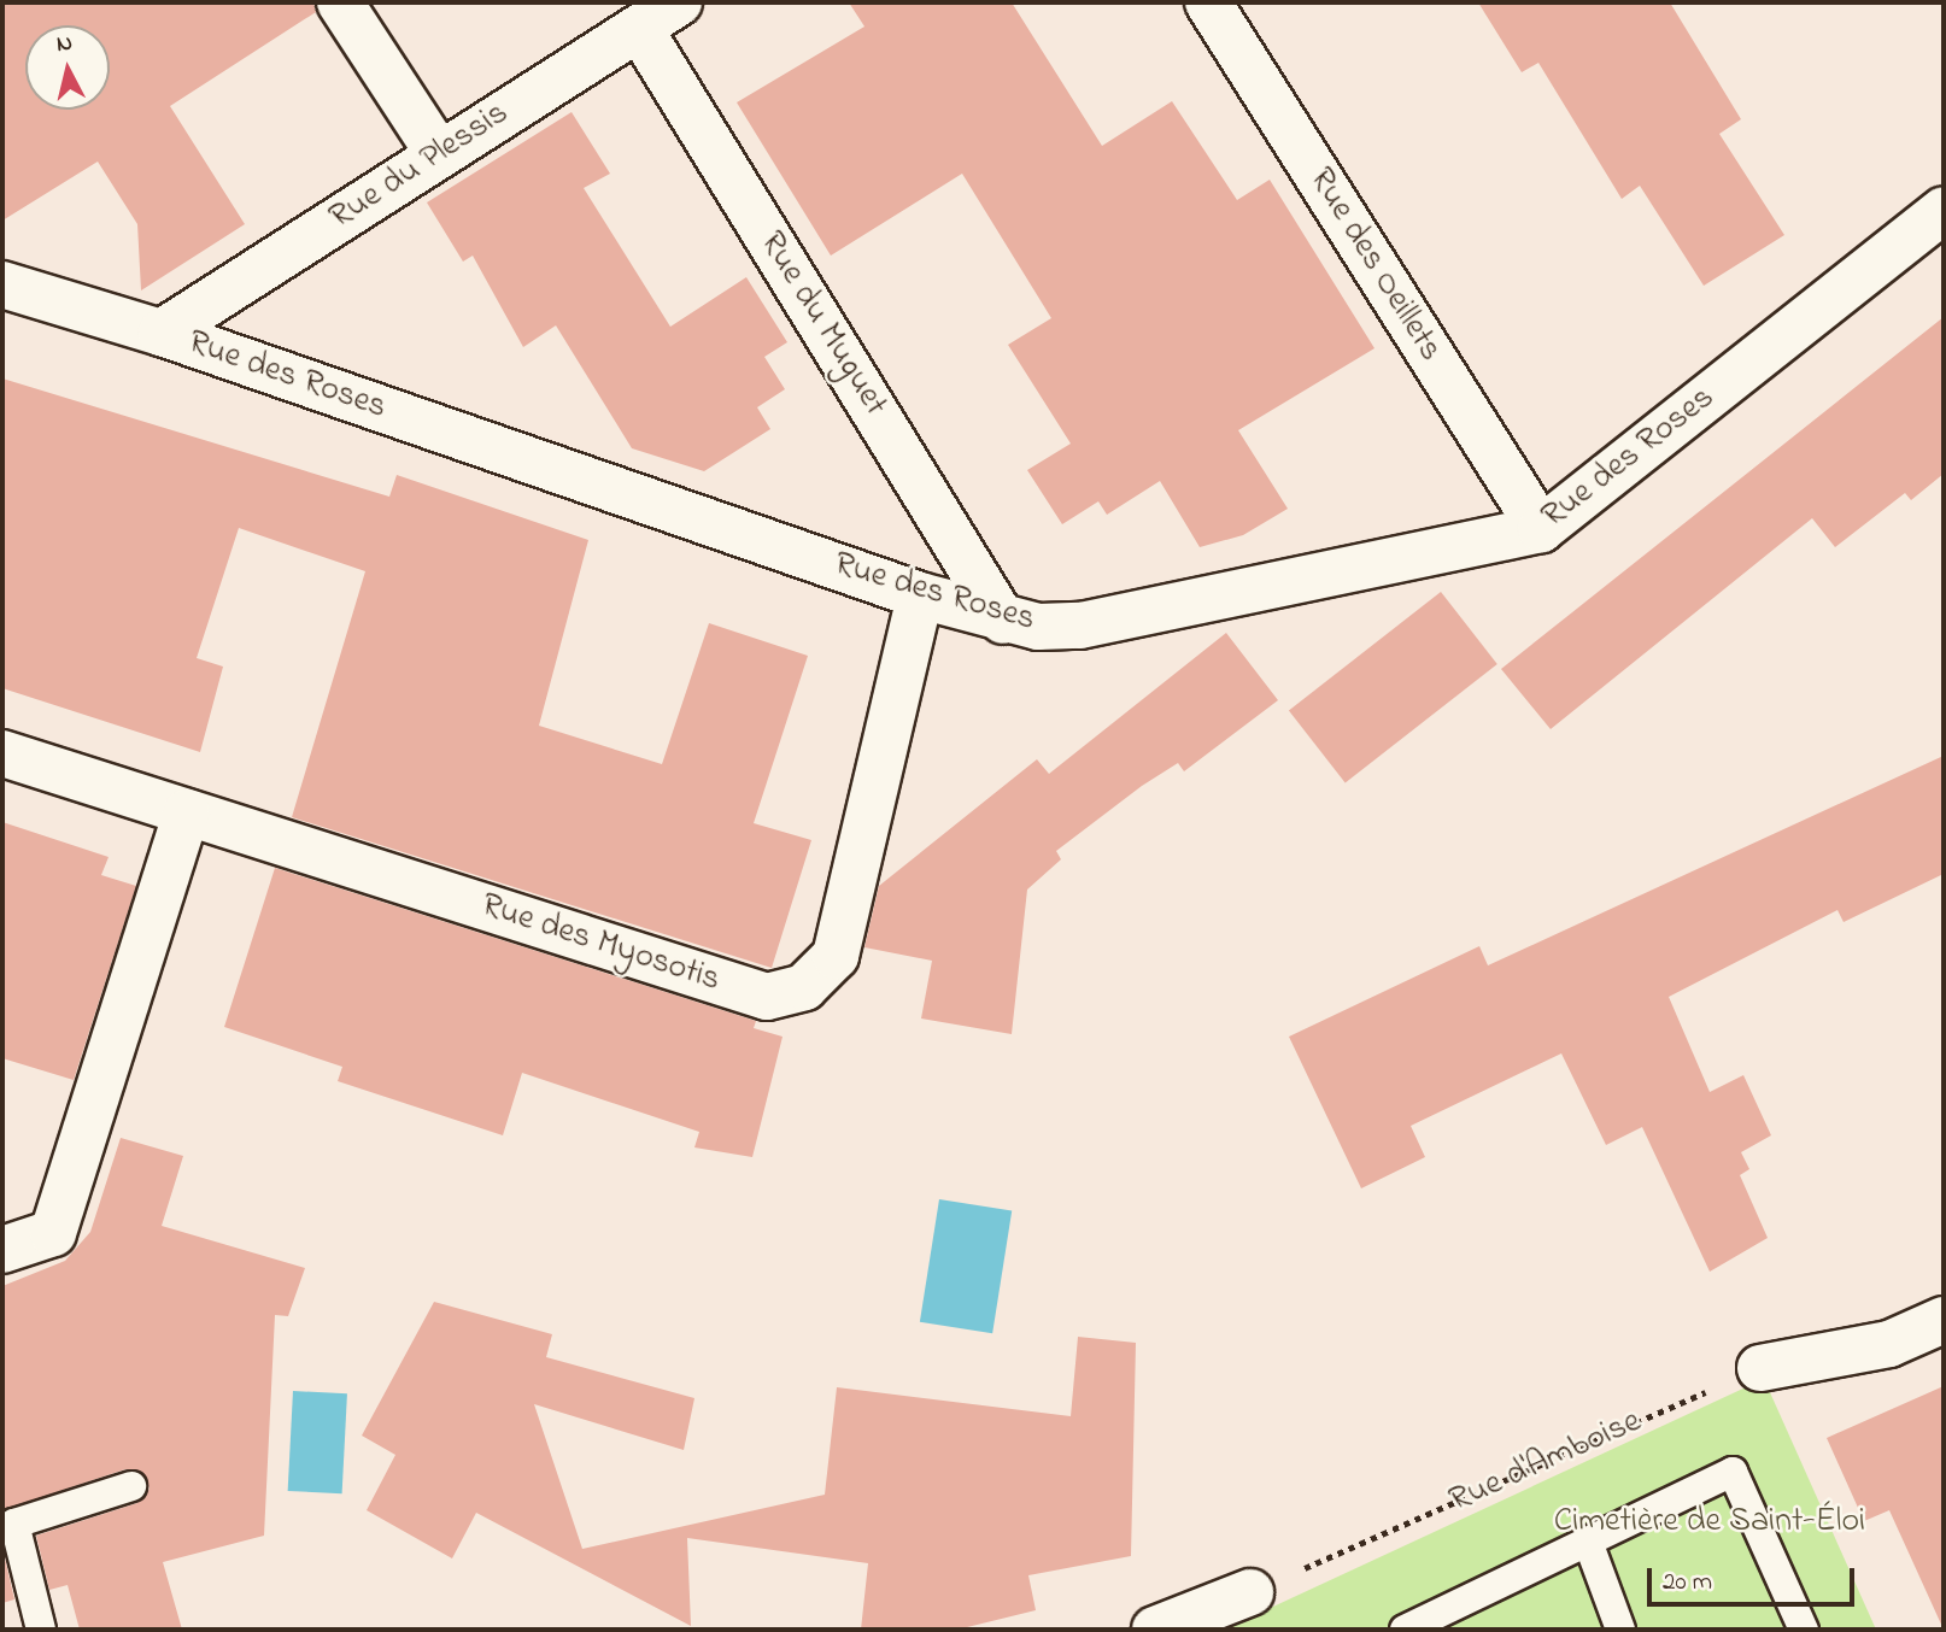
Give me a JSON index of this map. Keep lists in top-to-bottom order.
{
  "streets": {
    "street": [
      "Rue du Plessis",
      "Rue des Oeillets",
      "Rue du Muguet",
      "Rue des Roses",
      "Rue des Myosotis"
    ],
    "path": ["Rue d'Amboise"]
  },
  "crossings": [
    ["Rue du Plessis", "Rue du Muguet"],
    ["Rue du Plessis", "Rue des Roses"],
    ["Rue des Oeillets", "Rue des Roses"],
    ["Rue du Muguet", "Rue des Roses"],
    ["Rue des Roses", "Rue des Myosotis"]
  ],
  "parks": ["Cimetière de Saint-Éloi"],
  "scale_bar": "20 m",
  "north": "top"
}
